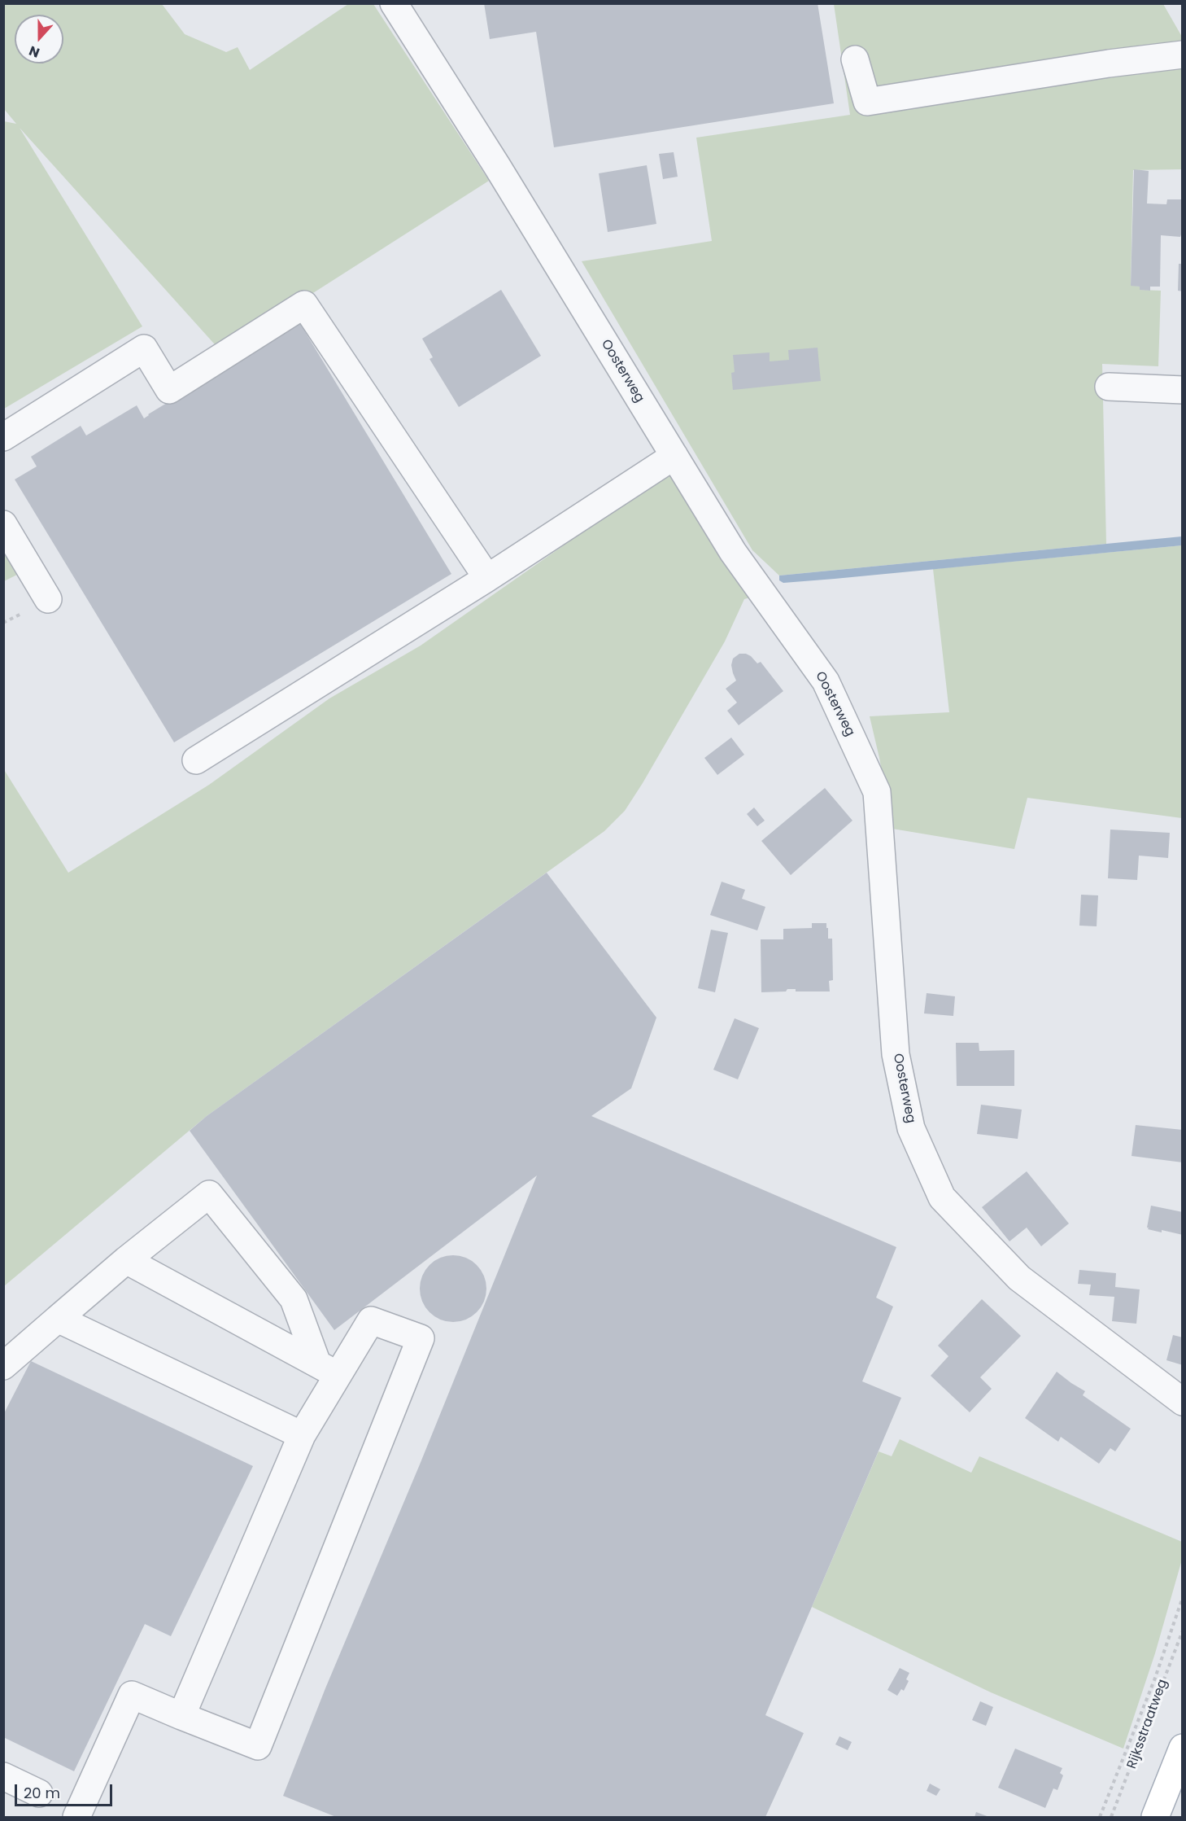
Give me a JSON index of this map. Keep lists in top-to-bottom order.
{
  "streets": {
    "street": ["Oosterweg"],
    "path": ["Rijksstraatweg"]
  },
  "scale_bar": "20 m",
  "north": "bottom"
}
